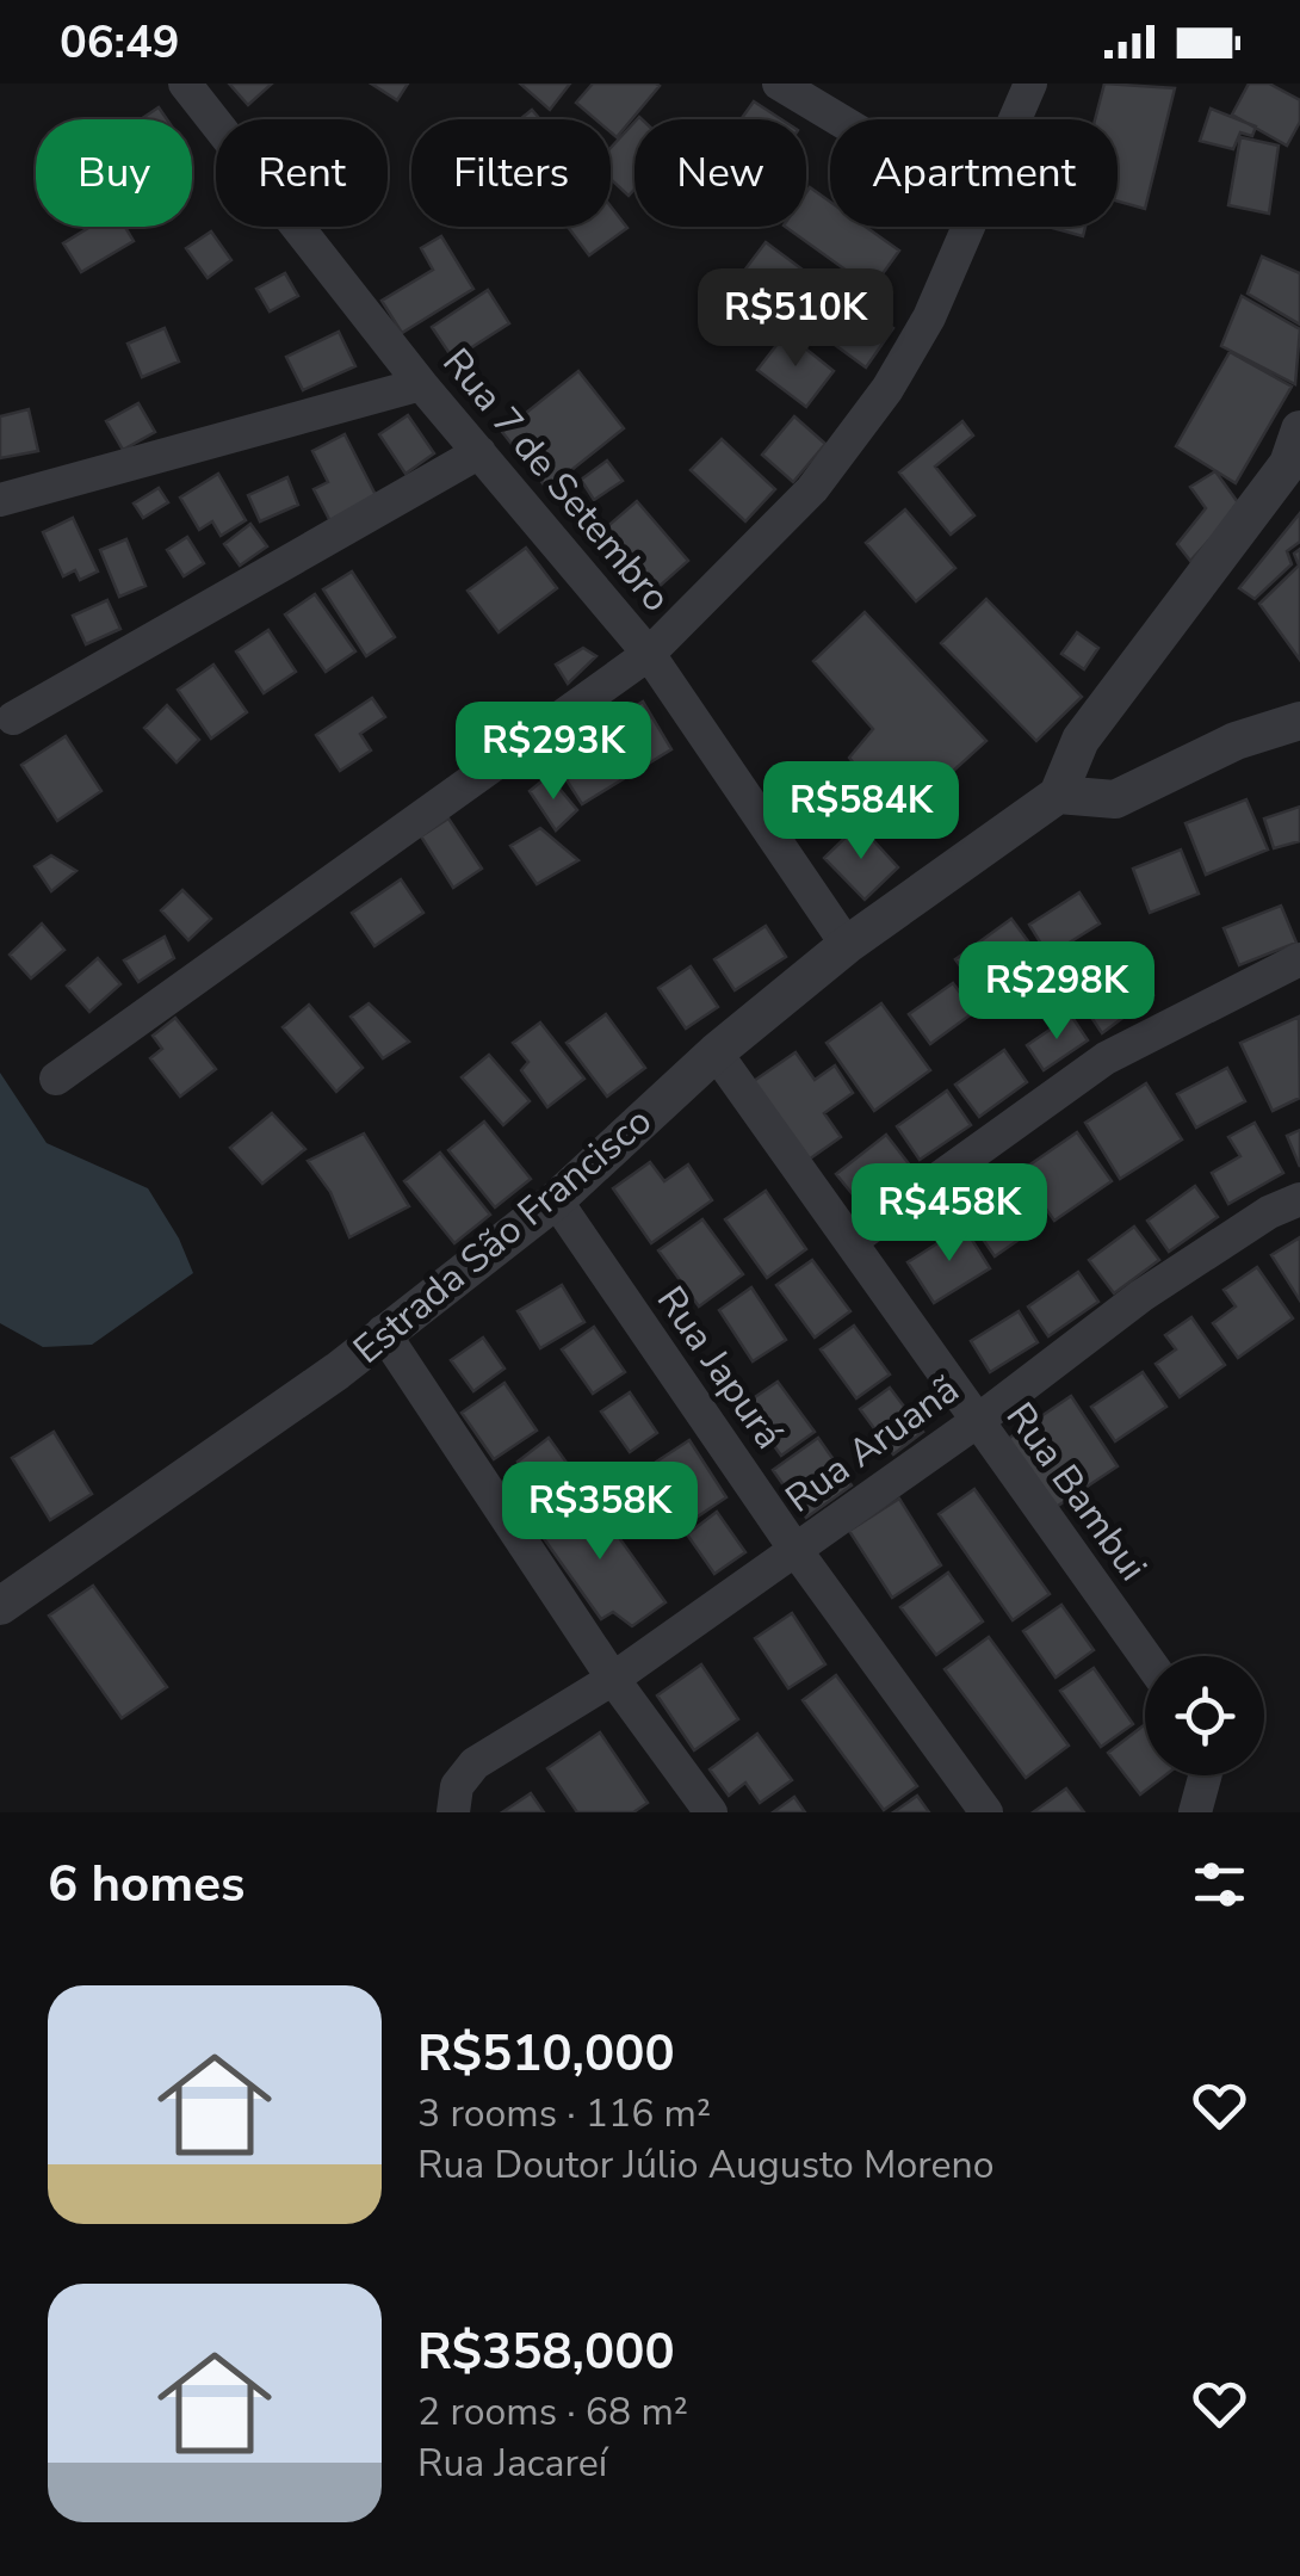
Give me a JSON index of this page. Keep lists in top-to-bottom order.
{
  "streets": {
    "street": [
      "Rua 7 de Setembro",
      "Estrada São Francisco",
      "Rua Japurá",
      "Rua Aruanã",
      "Rua Bambui"
    ]
  },
  "crossings": [
    ["Rua 7 de Setembro", "Estrada São Francisco"],
    ["Estrada São Francisco", "Rua Japurá"],
    ["Estrada São Francisco", "Rua Bambui"],
    ["Rua Japurá", "Rua Aruanã"],
    ["Rua Aruanã", "Rua Bambui"]
  ],
  "page": {
    "status": "06:49",
    "chip": [
      "Buy",
      "Rent",
      "Filters",
      "New",
      "Apartment"
    ],
    "price": [
      "R$510K",
      "R$293K",
      "R$584K",
      "R$298K",
      "R$458K",
      "R$358K"
    ],
    "heading": "6 homes",
    "list": [
      {
        "name": "R$510,000",
        "note": "3 rooms · 116 m² · Rua Doutor Júlio Augusto Moreno"
      },
      {
        "name": "R$358,000",
        "note": "2 rooms · 68 m² · Rua Jacareí"
      }
    ]
  }
}
